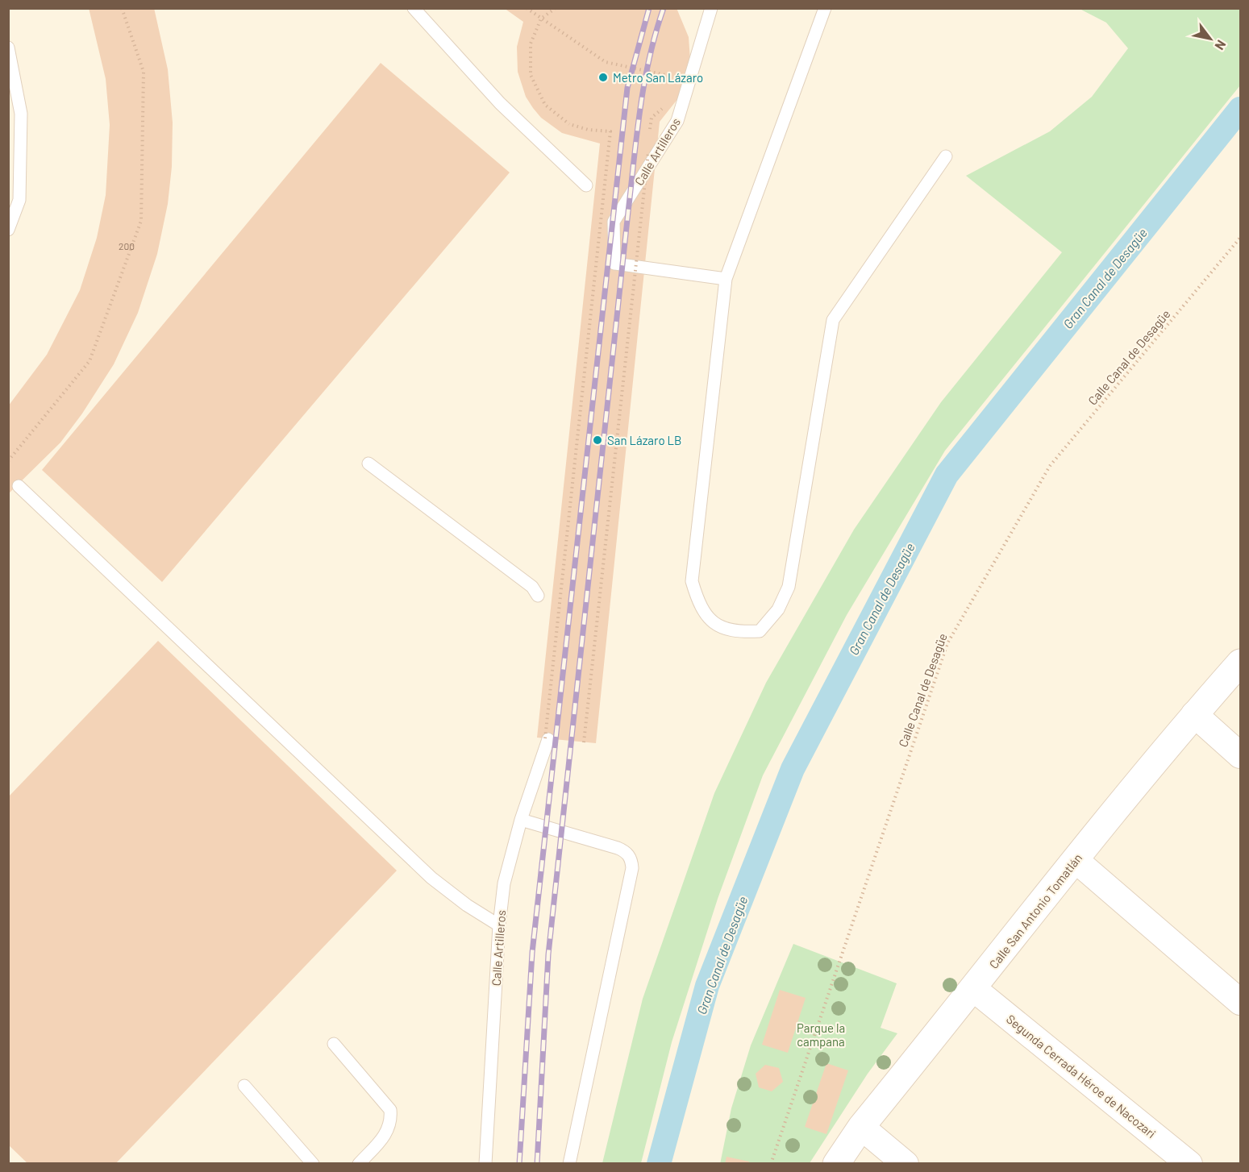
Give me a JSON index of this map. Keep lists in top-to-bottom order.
{
  "streets": {
    "street": ["Calle San Antonio Tomatlán", "Segunda Cerrada Héroe de Nacozari"],
    "lane": ["Calle Artilleros"],
    "path": ["Calle Canal de Desagüe"]
  },
  "crossings": [
    ["Calle San Antonio Tomatlán", "Segunda Cerrada Héroe de Nacozari"]
  ],
  "water": ["Gran Canal de Desagüe"],
  "parks": ["Parque la campana"],
  "places": ["Metro San Lázaro", "San Lázaro LB"],
  "house_numbers": ["200"],
  "north": "bottom right"
}
